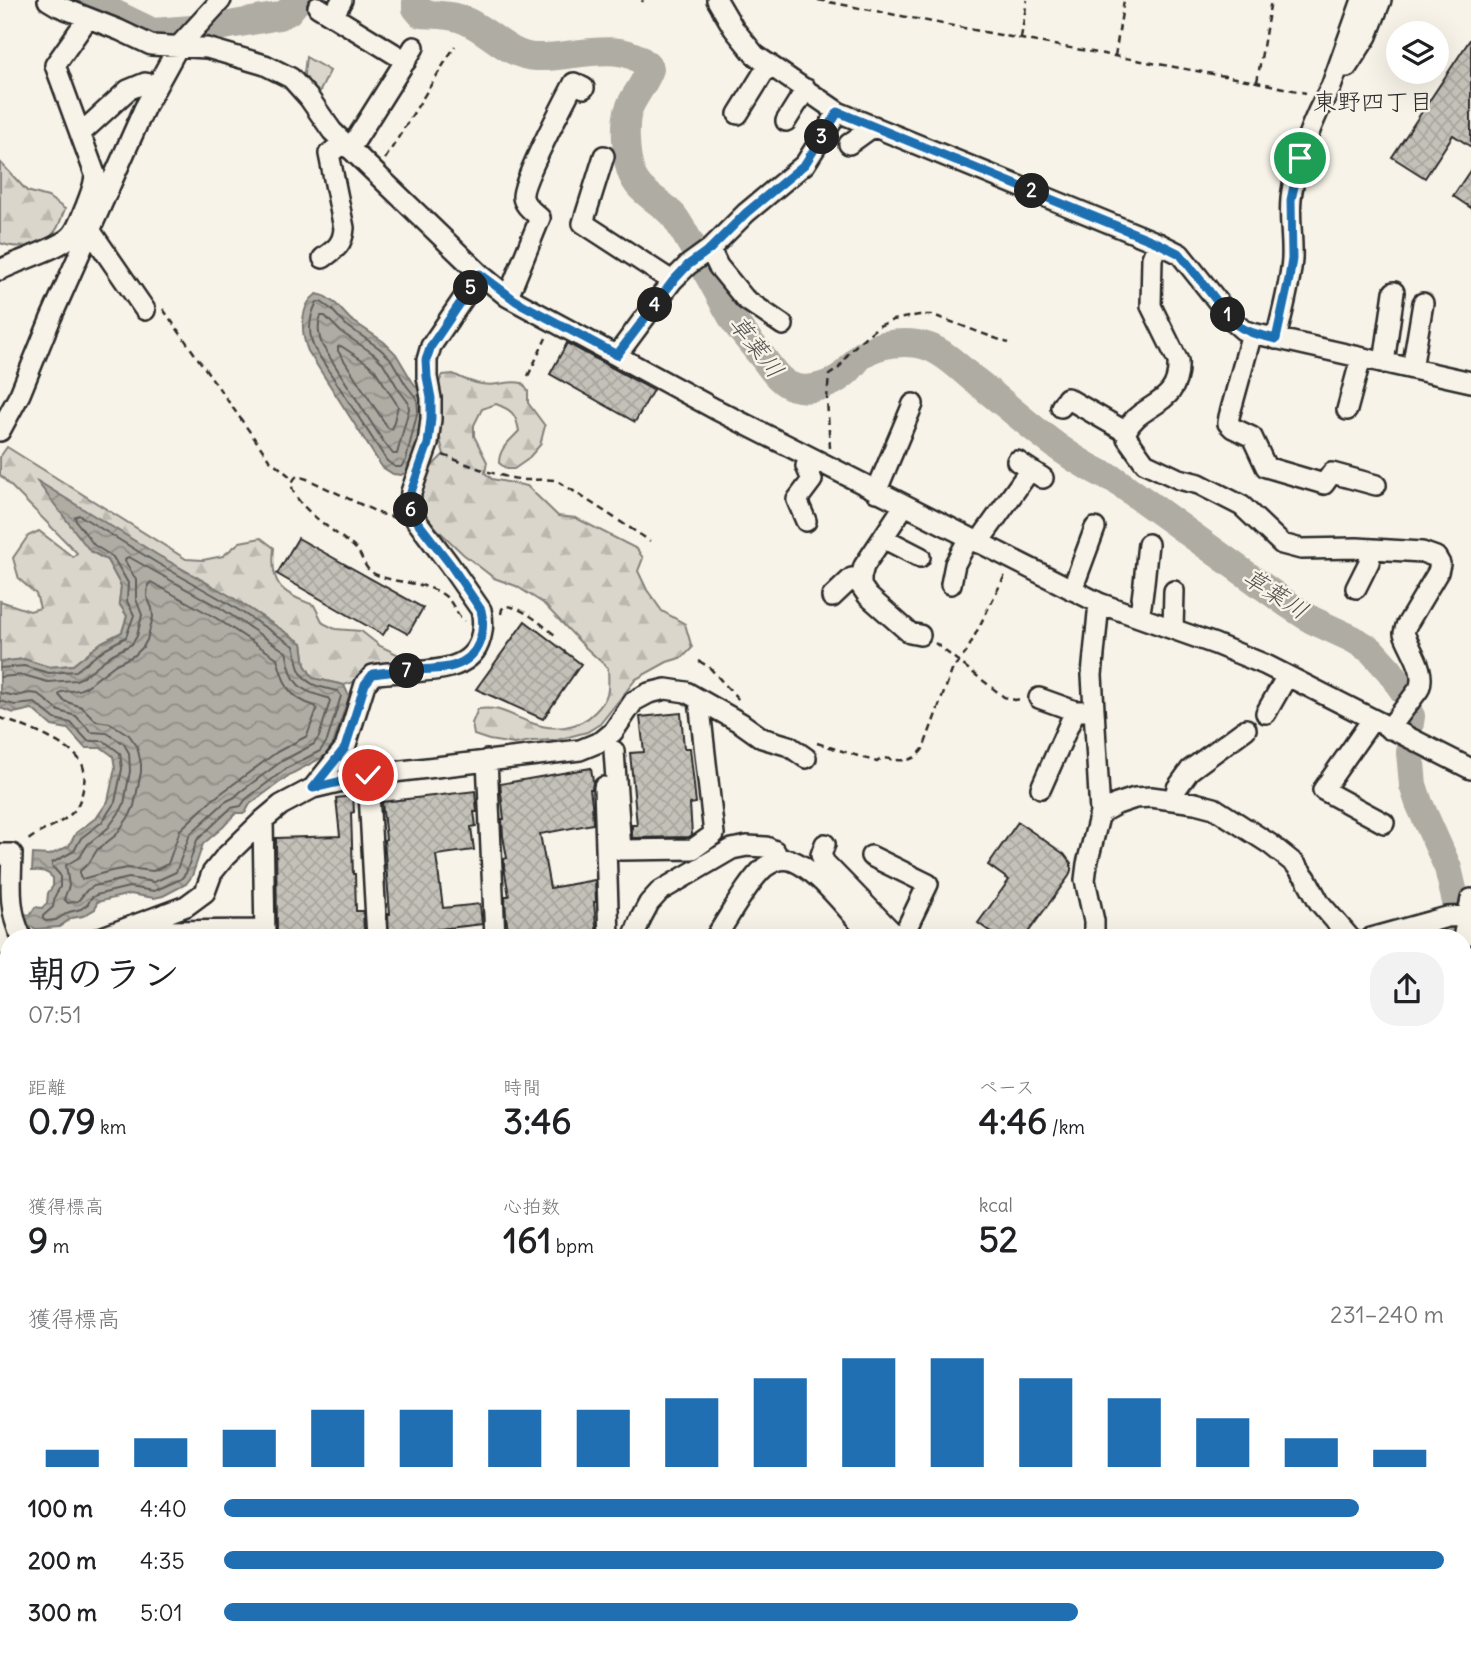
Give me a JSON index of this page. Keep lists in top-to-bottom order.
{
  "districts": ["東野四丁目"],
  "water": ["草葉川"],
  "page": {
    "pins": [
      "3",
      "2",
      "5",
      "4",
      "1",
      "6",
      "7"
    ],
    "heading": ["朝のラン", "07:51"],
    "stats": [
      ["距離", "0.79 km"],
      ["時間", "3:46"],
      ["ペース", "4:46 /km"],
      ["獲得標高", "9 m"],
      ["心拍数", "161 bpm"],
      ["kcal", "52"]
    ],
    "chart": ["獲得標高", "231–240 m"],
    "list": [
      {
        "name": "100 m",
        "note": "4:40"
      },
      {
        "name": "200 m",
        "note": "4:35"
      },
      {
        "name": "300 m",
        "note": "5:01"
      }
    ]
  }
}
